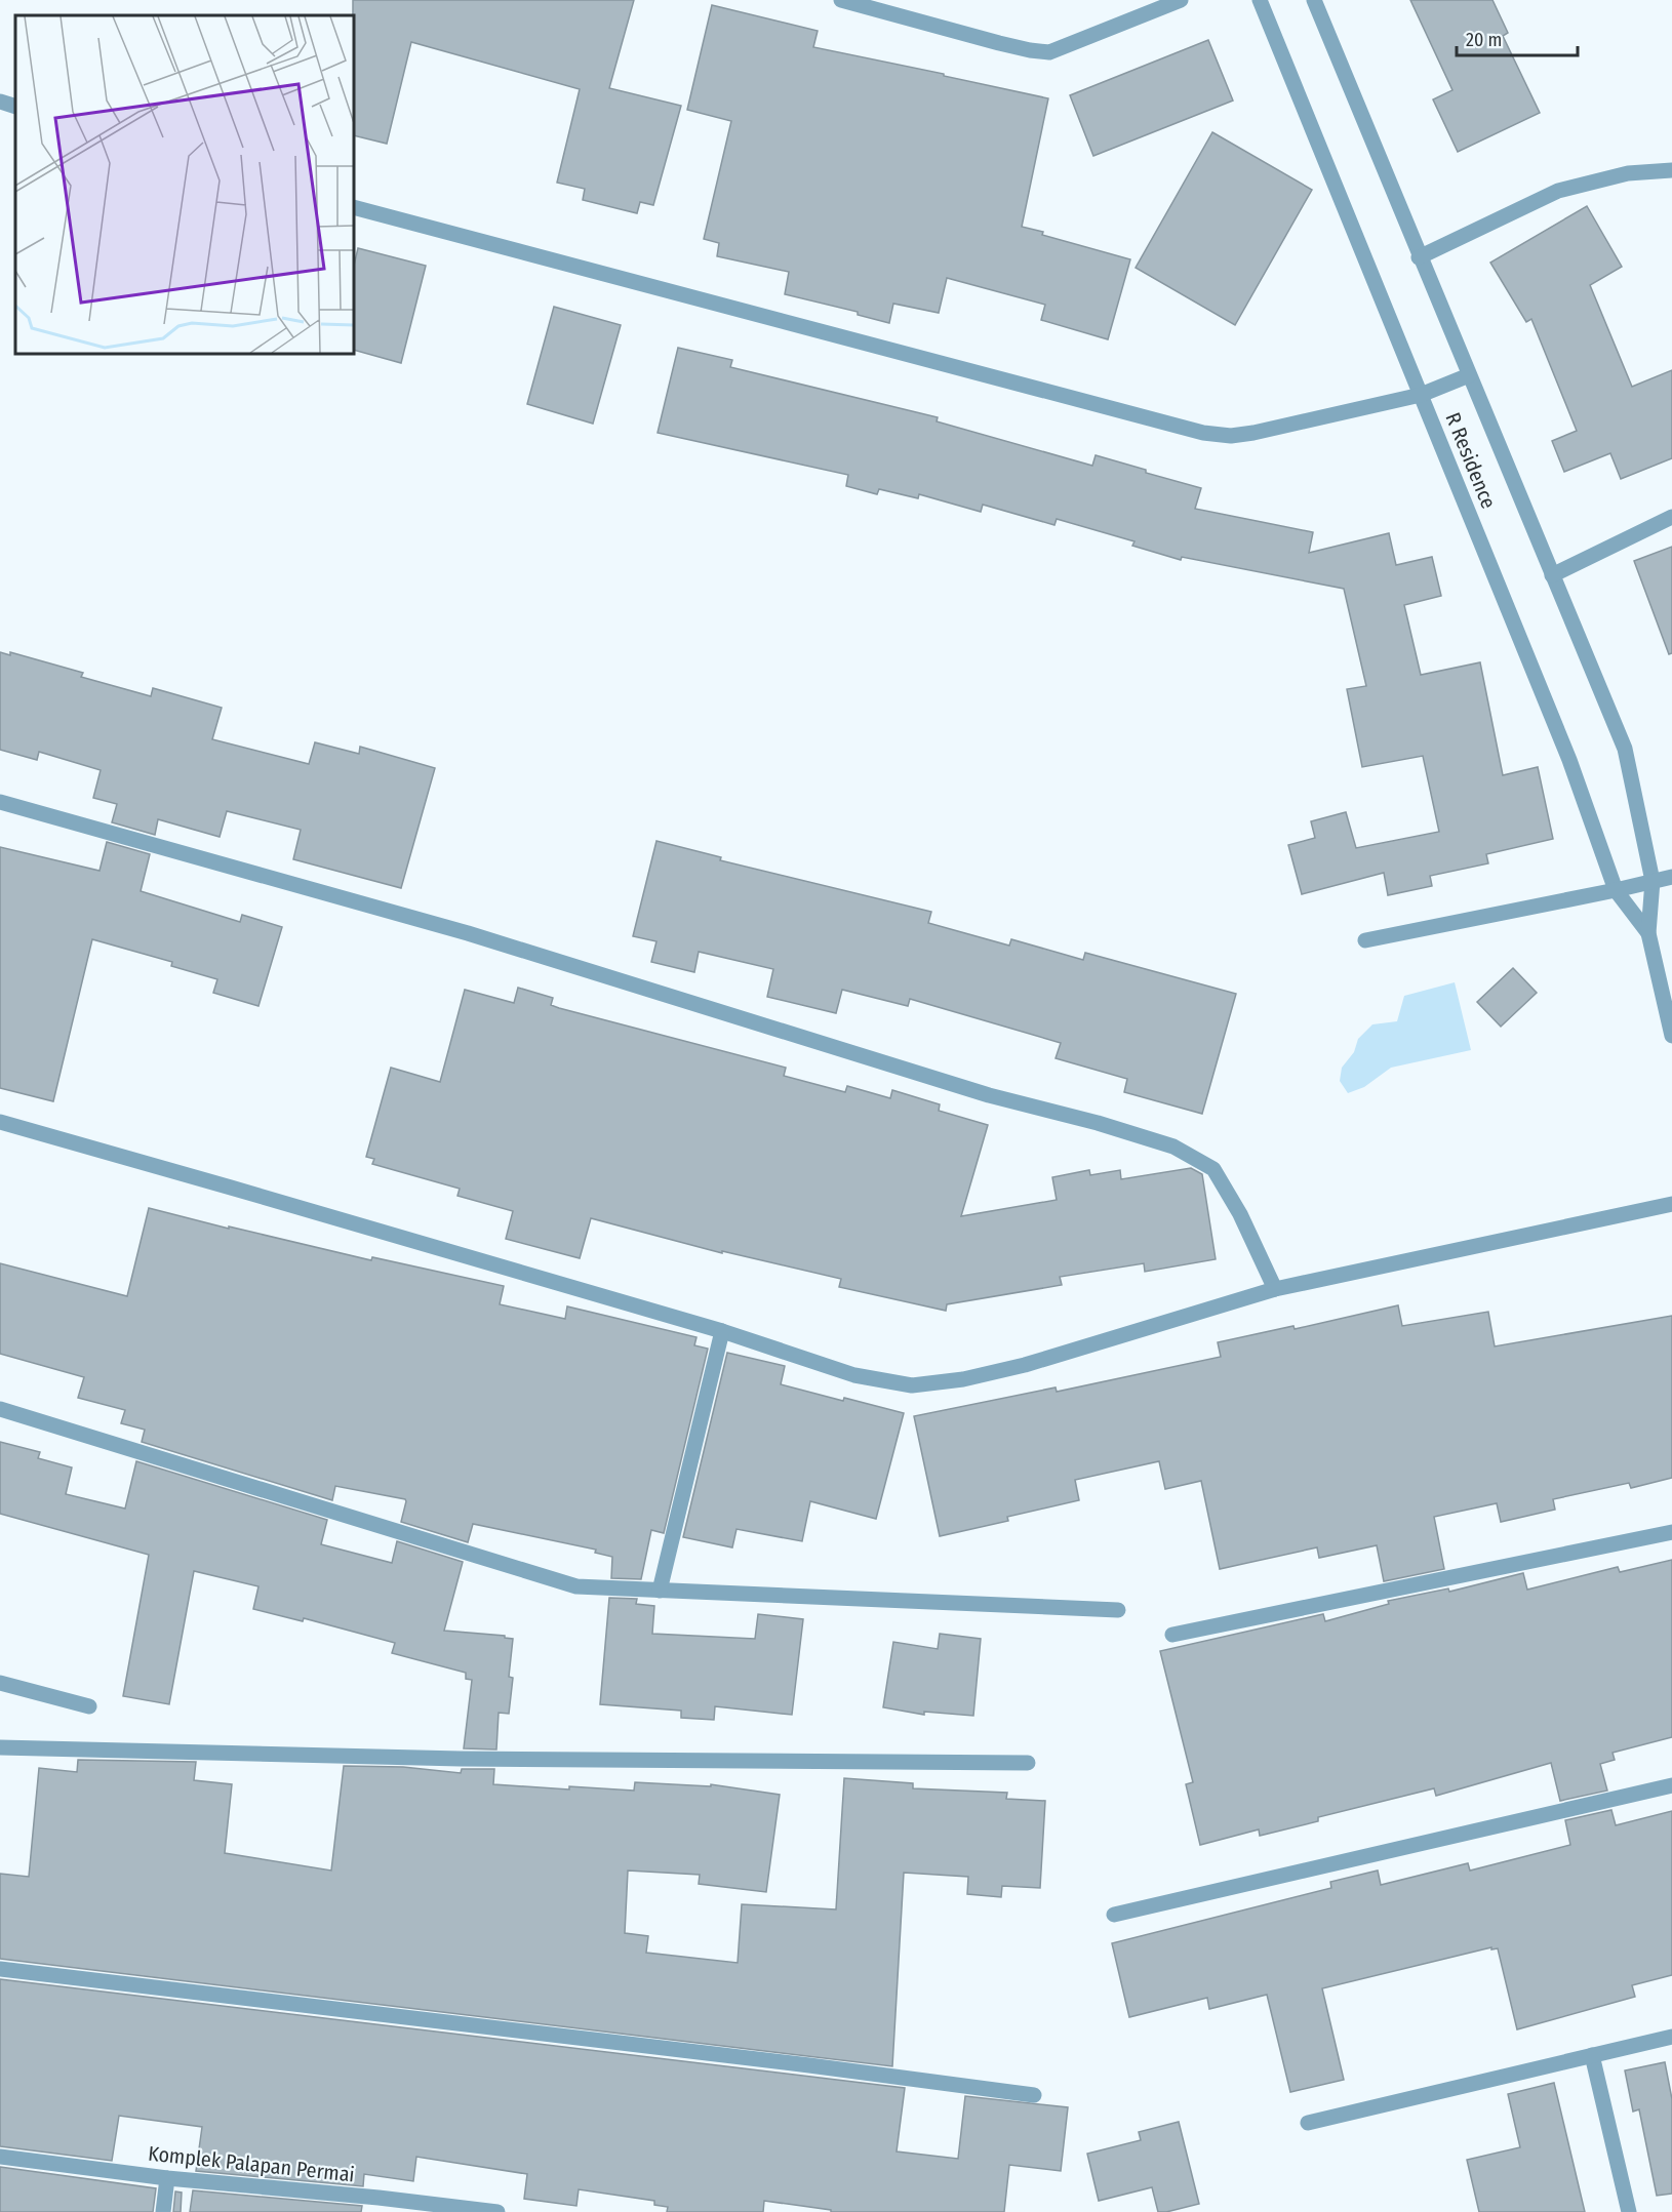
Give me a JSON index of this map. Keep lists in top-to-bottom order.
{
  "streets": {
    "street": ["R Residence", "Komplek Palapan Permai"]
  },
  "scale_bar": "20 m"
}
